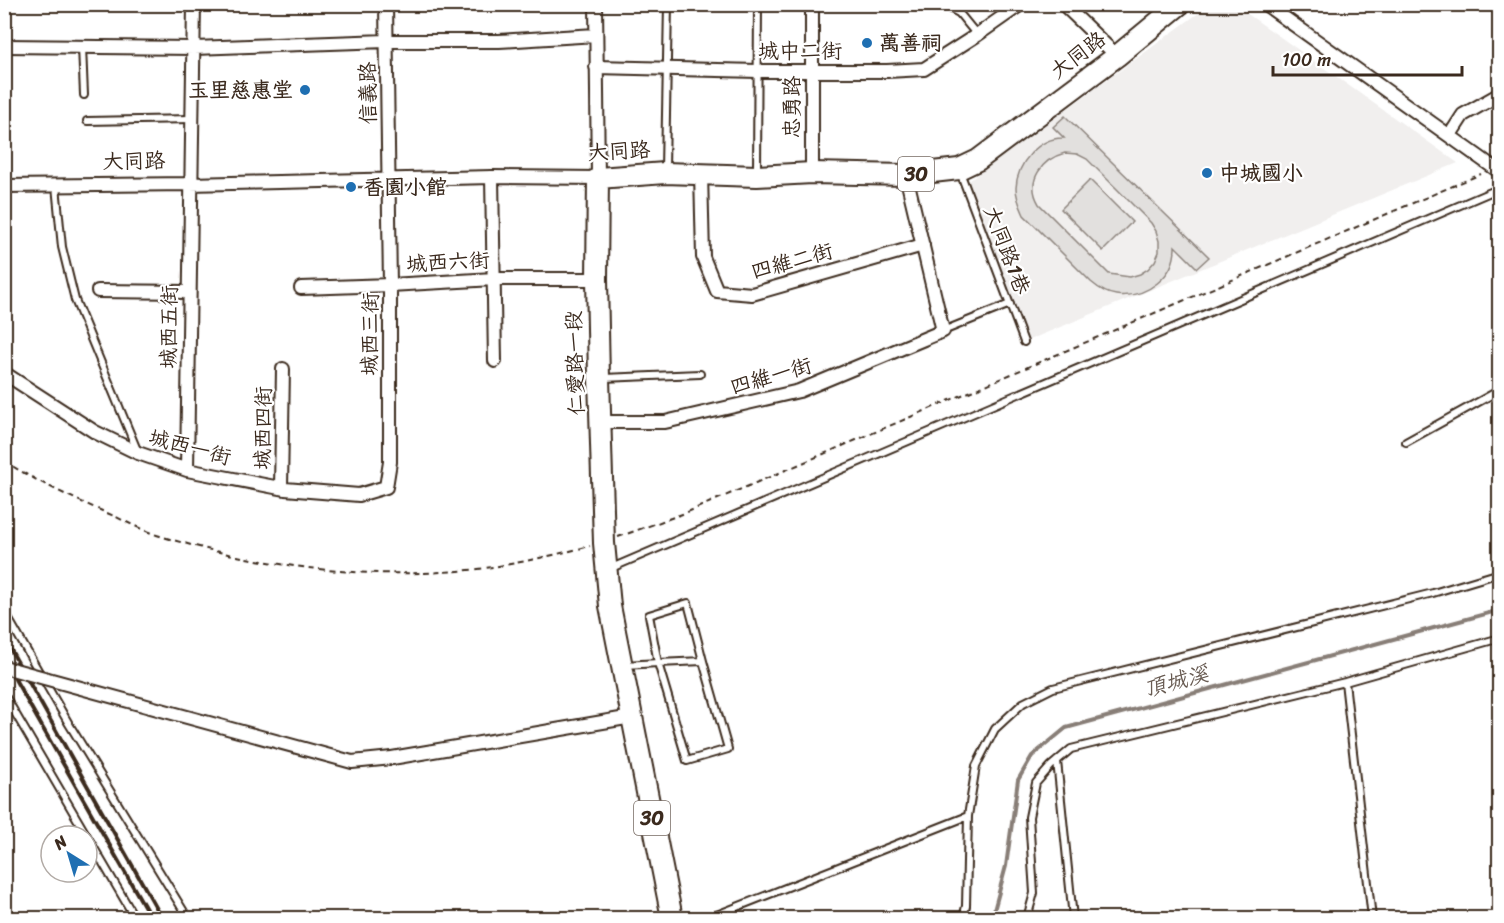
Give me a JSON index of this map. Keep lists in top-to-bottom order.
{
  "streets": {
    "main road": ["大同路", "30", "仁愛路一段"],
    "street": [
      "城中二街",
      "信義路",
      "忠勇路",
      "四維二街",
      "城西六街",
      "城西五街",
      "城西三街",
      "四維一街",
      "城西四街",
      "城西一街"
    ],
    "lane": ["大同路1巷"]
  },
  "crossings": [
    ["城中二街", "忠勇路"],
    ["城中二街", "仁愛路一段"],
    ["大同路", "信義路"],
    ["大同路", "忠勇路"],
    ["大同路", "大同路1巷"],
    ["大同路", "四維二街"],
    ["大同路", "城西五街"],
    ["大同路", "城西三街"],
    ["大同路", "仁愛路一段"],
    ["信義路", "城西三街"],
    ["30", "仁愛路一段"],
    ["大同路1巷", "四維一街"],
    ["城西六街", "城西三街"],
    ["城西六街", "仁愛路一段"],
    ["城西五街", "城西一街"],
    ["城西三街", "城西一街"],
    ["仁愛路一段", "四維一街"],
    ["城西四街", "城西一街"]
  ],
  "water": ["頂城溪"],
  "places": [
    "萬善祠",
    "玉里慈惠堂",
    "中城國小",
    "香園小館"
  ],
  "scale_bar": "100 m",
  "north": "top left"
}
